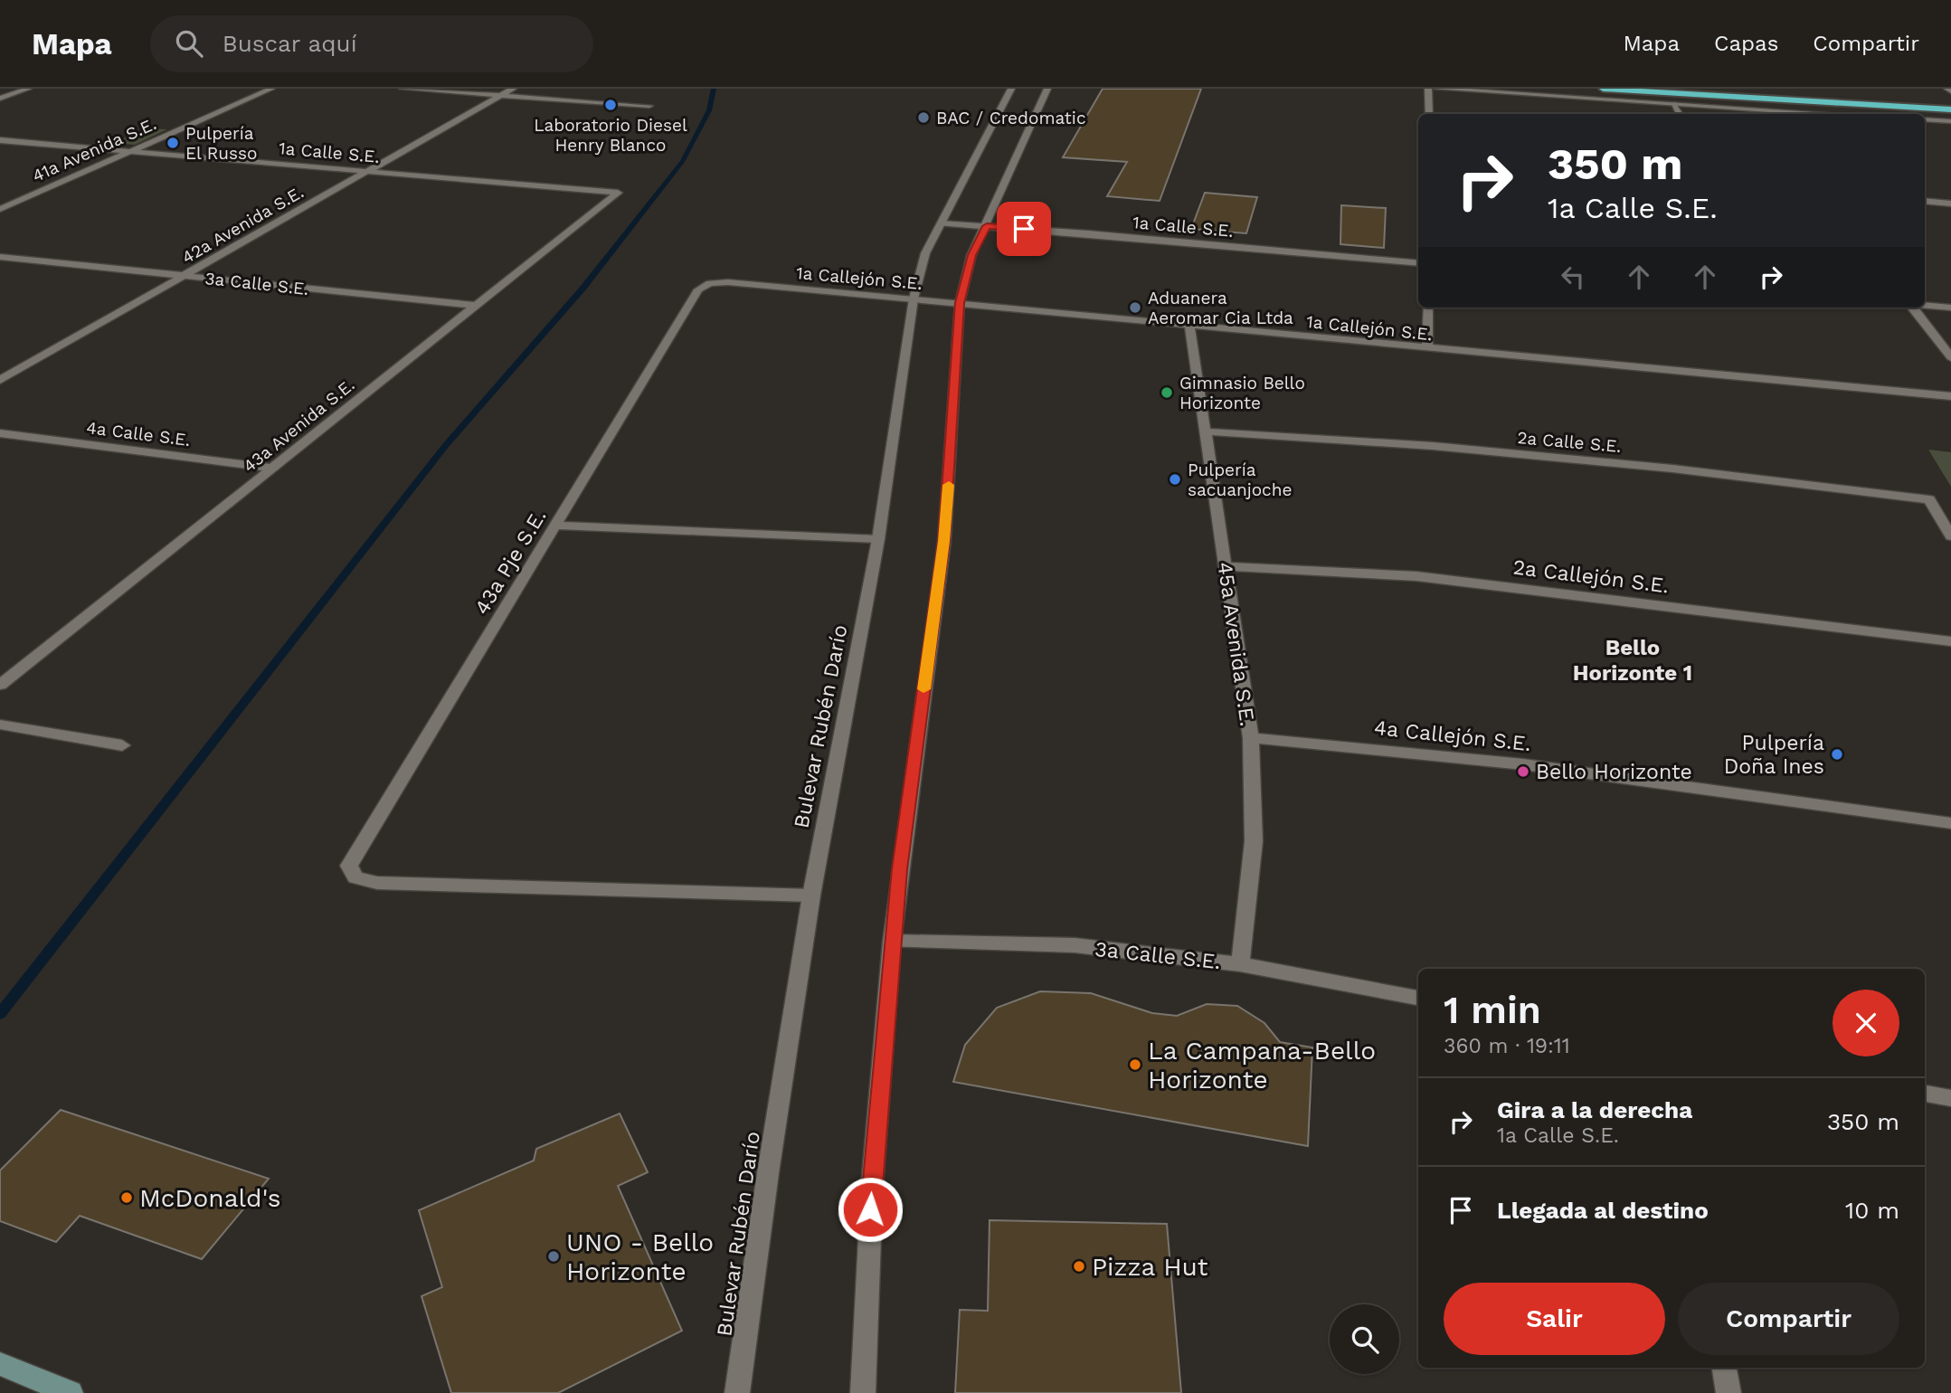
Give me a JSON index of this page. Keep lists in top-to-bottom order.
{
  "streets": {
    "street": [
      "41a Avenida S.E.",
      "1a Calle S.E.",
      "42a Avenida S.E.",
      "1a Callejón S.E.",
      "3a Calle S.E.",
      "43a Avenida S.E.",
      "4a Calle S.E.",
      "2a Calle S.E.",
      "43a Pje S.E.",
      "2a Callejón S.E.",
      "45a Avenida S.E.",
      "Bulevar Rubén Darío",
      "4a Callejón S.E."
    ]
  },
  "crossings": [
    ["41a Avenida S.E.", "1a Calle S.E."],
    ["1a Calle S.E.", "42a Avenida S.E."],
    ["1a Calle S.E.", "43a Avenida S.E."],
    ["1a Calle S.E.", "Bulevar Rubén Darío"],
    ["42a Avenida S.E.", "3a Calle S.E."],
    ["1a Callejón S.E.", "43a Pje S.E."],
    ["1a Callejón S.E.", "45a Avenida S.E."],
    ["1a Callejón S.E.", "Bulevar Rubén Darío"],
    ["3a Calle S.E.", "43a Avenida S.E."],
    ["3a Calle S.E.", "45a Avenida S.E."],
    ["43a Avenida S.E.", "4a Calle S.E."],
    ["2a Calle S.E.", "45a Avenida S.E."],
    ["43a Pje S.E.", "Bulevar Rubén Darío"],
    ["2a Callejón S.E.", "45a Avenida S.E."],
    ["45a Avenida S.E.", "4a Callejón S.E."]
  ],
  "districts": ["Bello Horizonte 1"],
  "places": [
    "Laboratorio Diesel Henry Blanco",
    "BAC / Credomatic",
    "Pulpería El Russo",
    "Aduanera Aeromar Cia Ltda",
    "Gimnasio Bello Horizonte",
    "Pulpería sacuanjoche",
    "Pulpería Doña Ines",
    "Bello Horizonte",
    "La Campana-Bello Horizonte",
    "McDonald's",
    "UNO - Bello Horizonte",
    "Pizza Hut"
  ],
  "page": {
    "header": "Mapa",
    "search": "Buscar aquí",
    "nav": ["Mapa", "Capas", "Compartir"],
    "turn": ["350 m", "1a Calle S.E."],
    "heading": ["1 min", "360 m · 19:11"],
    "list": [
      {
        "name": "Gira a la derecha",
        "note": "1a Calle S.E.",
        "value": "350 m"
      },
      {
        "name": "Llegada al destino",
        "value": "10 m"
      }
    ],
    "buttons": ["Salir", "Compartir"]
  }
}
